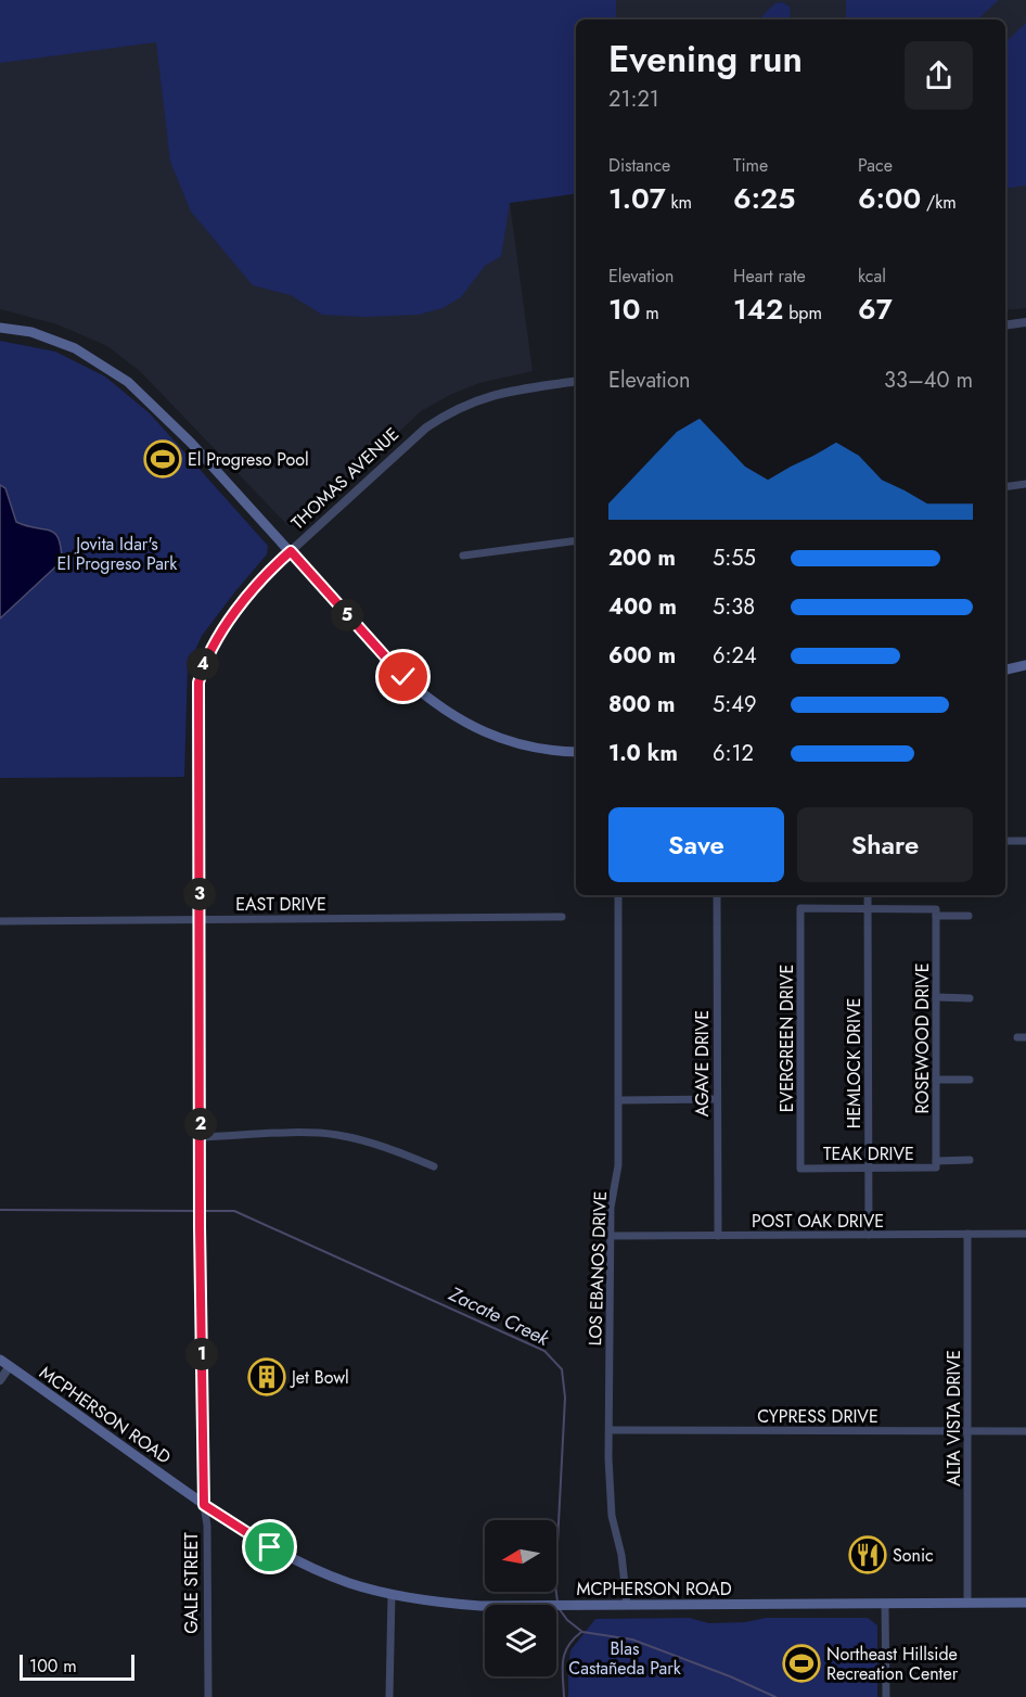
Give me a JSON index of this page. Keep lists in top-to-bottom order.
{
  "streets": {
    "main road": ["MCPHERSON ROAD"],
    "street": [
      "THOMAS AVENUE",
      "EAST DRIVE",
      "EVERGREEN DRIVE",
      "ROSEWOOD DRIVE",
      "AGAVE DRIVE",
      "HEMLOCK DRIVE",
      "TEAK DRIVE",
      "POST OAK DRIVE",
      "LOS EBANOS DRIVE",
      "CYPRESS DRIVE",
      "ALTA VISTA DRIVE",
      "GALE STREET"
    ]
  },
  "crossings": [
    ["THOMAS AVENUE", "GALE STREET"],
    ["EAST DRIVE", "GALE STREET"],
    ["EVERGREEN DRIVE", "HEMLOCK DRIVE"],
    ["EVERGREEN DRIVE", "TEAK DRIVE"],
    ["ROSEWOOD DRIVE", "TEAK DRIVE"],
    ["AGAVE DRIVE", "POST OAK DRIVE"],
    ["HEMLOCK DRIVE", "TEAK DRIVE"],
    ["HEMLOCK DRIVE", "POST OAK DRIVE"],
    ["POST OAK DRIVE", "LOS EBANOS DRIVE"],
    ["POST OAK DRIVE", "ALTA VISTA DRIVE"],
    ["LOS EBANOS DRIVE", "MCPHERSON ROAD"],
    ["LOS EBANOS DRIVE", "CYPRESS DRIVE"],
    ["MCPHERSON ROAD", "ALTA VISTA DRIVE"],
    ["MCPHERSON ROAD", "GALE STREET"],
    ["CYPRESS DRIVE", "ALTA VISTA DRIVE"]
  ],
  "water": ["Zacate Creek"],
  "parks": ["Jovita Idar's El Progreso Park", "Blas Castañeda Park"],
  "places": {
    "sports": ["El Progreso Pool", "Northeast Hillside Recreation Center"],
    "building": ["Jet Bowl"],
    "restaurant": ["Sonic"]
  },
  "scale_bar": "100 m",
  "north": "left",
  "page": {
    "heading": ["Evening run", "21:21"],
    "stats": [
      ["Distance", "1.07 km"],
      ["Time", "6:25"],
      ["Pace", "6:00 /km"],
      ["Elevation", "10 m"],
      ["Heart rate", "142 bpm"],
      ["kcal", "67"]
    ],
    "chart": ["Elevation", "33–40 m"],
    "list": [
      {
        "name": "200 m",
        "note": "5:55"
      },
      {
        "name": "400 m",
        "note": "5:38"
      },
      {
        "name": "600 m",
        "note": "6:24"
      },
      {
        "name": "800 m",
        "note": "5:49"
      },
      {
        "name": "1.0 km",
        "note": "6:12"
      }
    ],
    "pins": [
      "5",
      "4",
      "3",
      "2",
      "1"
    ],
    "buttons": ["Save", "Share"],
    "scale": "100 m"
  }
}
